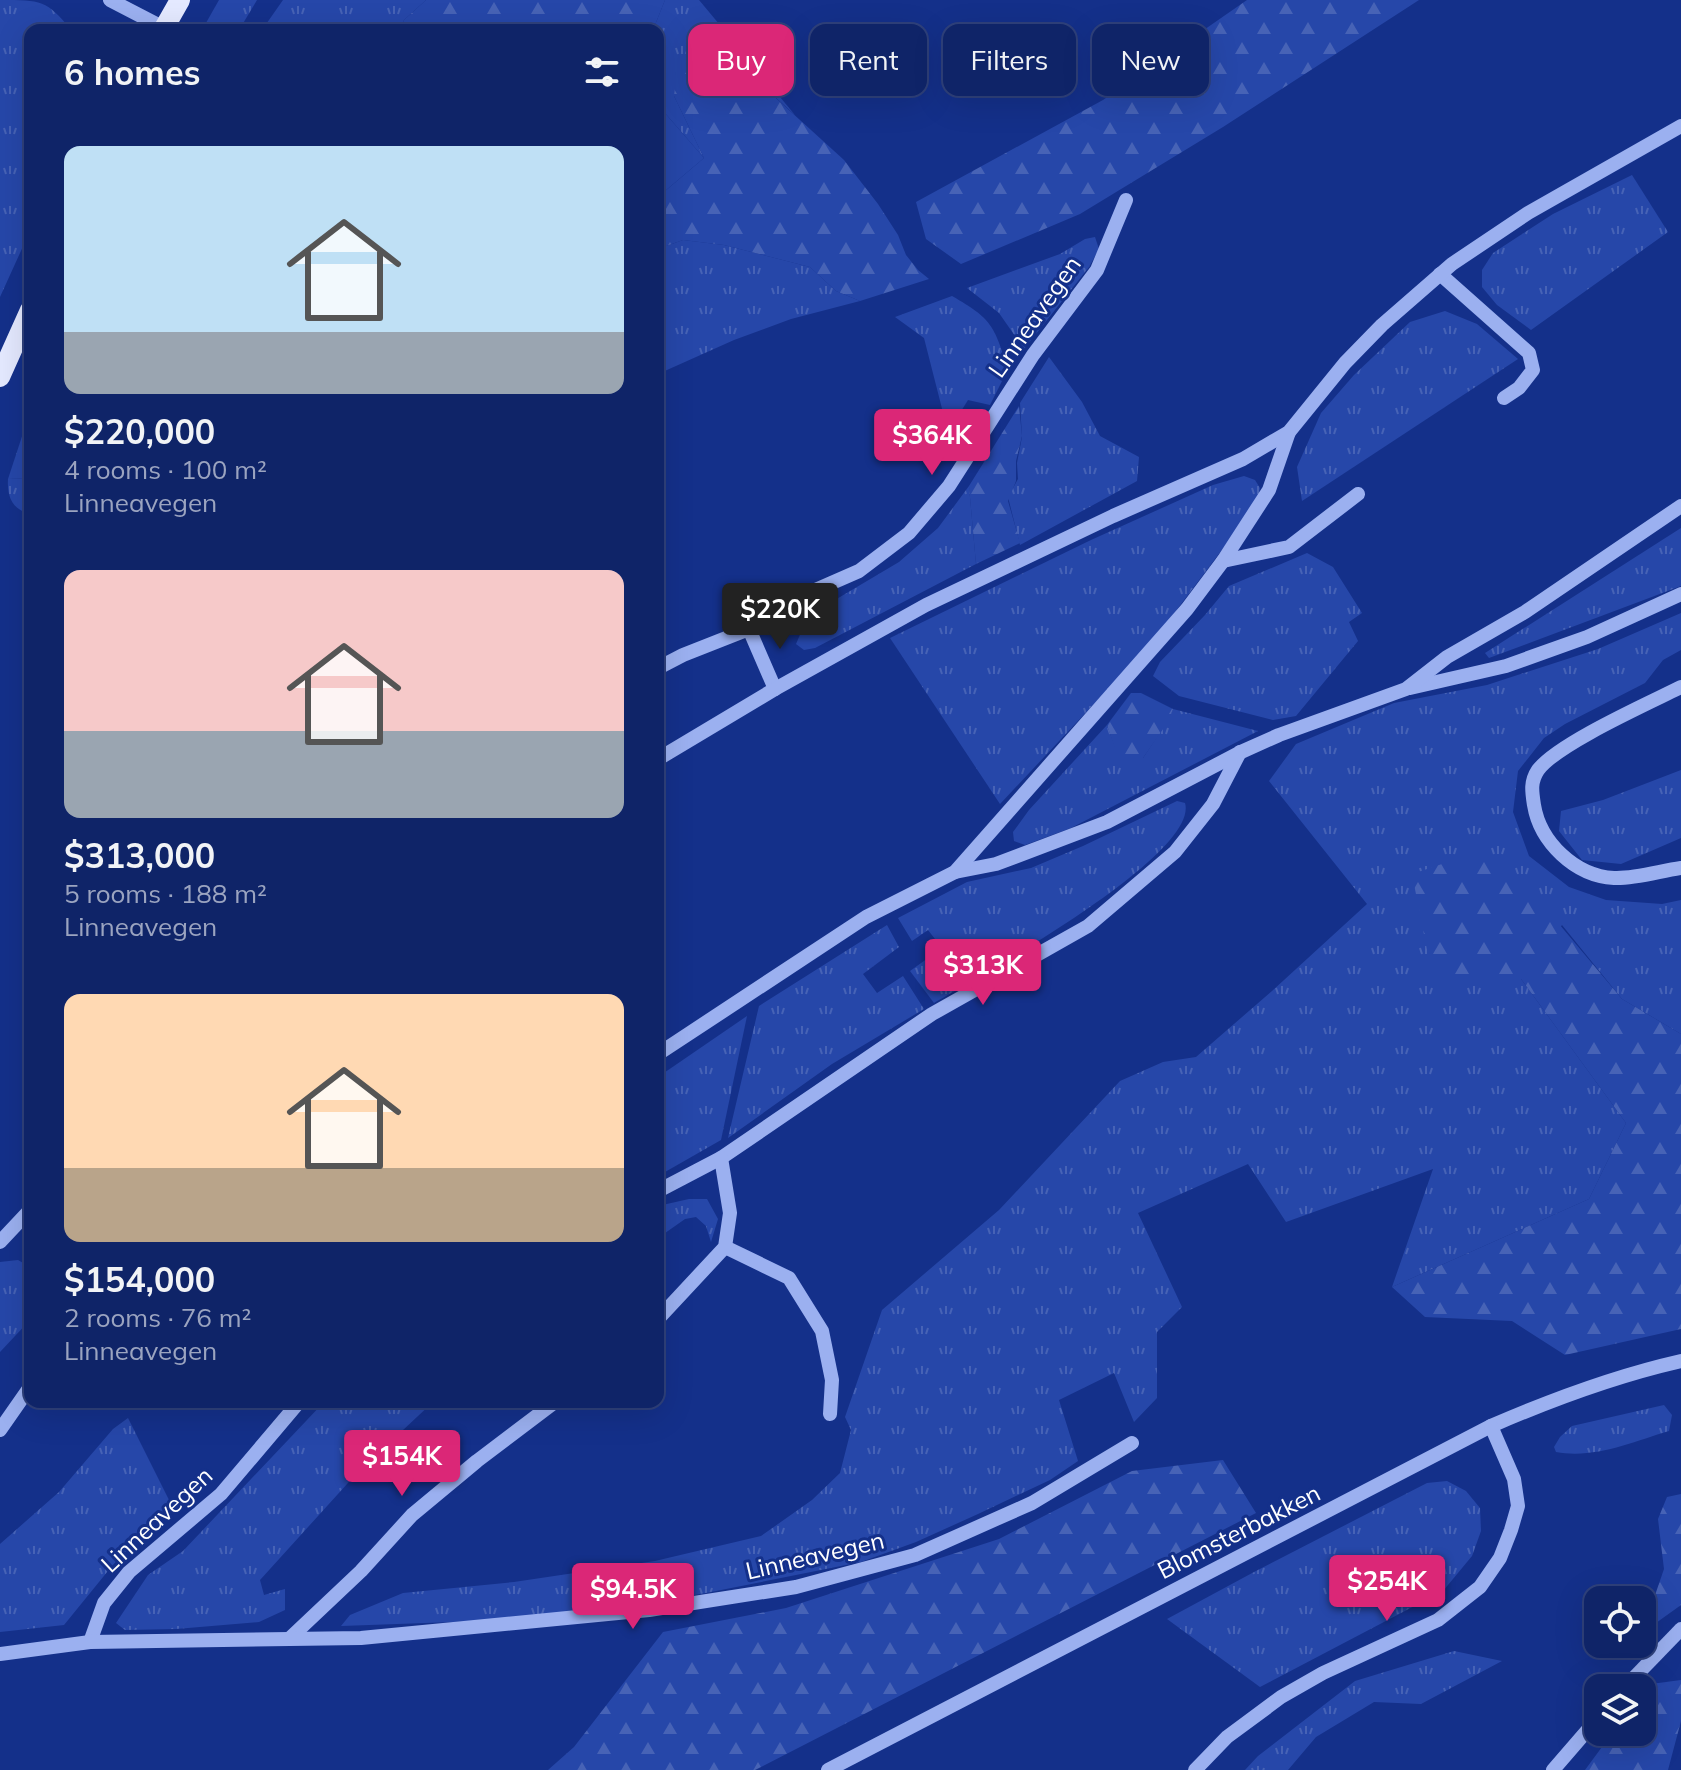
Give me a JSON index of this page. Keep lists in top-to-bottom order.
{
  "streets": {
    "street": ["Linneavegen", "Blomsterbakken"]
  },
  "page": {
    "chip": [
      "Buy",
      "Rent",
      "Filters",
      "New"
    ],
    "heading": "6 homes",
    "list": [
      {
        "name": "$220,000",
        "note": "4 rooms · 100 m² · Linneavegen"
      },
      {
        "name": "$313,000",
        "note": "5 rooms · 188 m² · Linneavegen"
      },
      {
        "name": "$154,000",
        "note": "2 rooms · 76 m² · Linneavegen"
      }
    ],
    "price": [
      "$364K",
      "$220K",
      "$313K",
      "$154K",
      "$254K",
      "$94.5K"
    ]
  }
}
